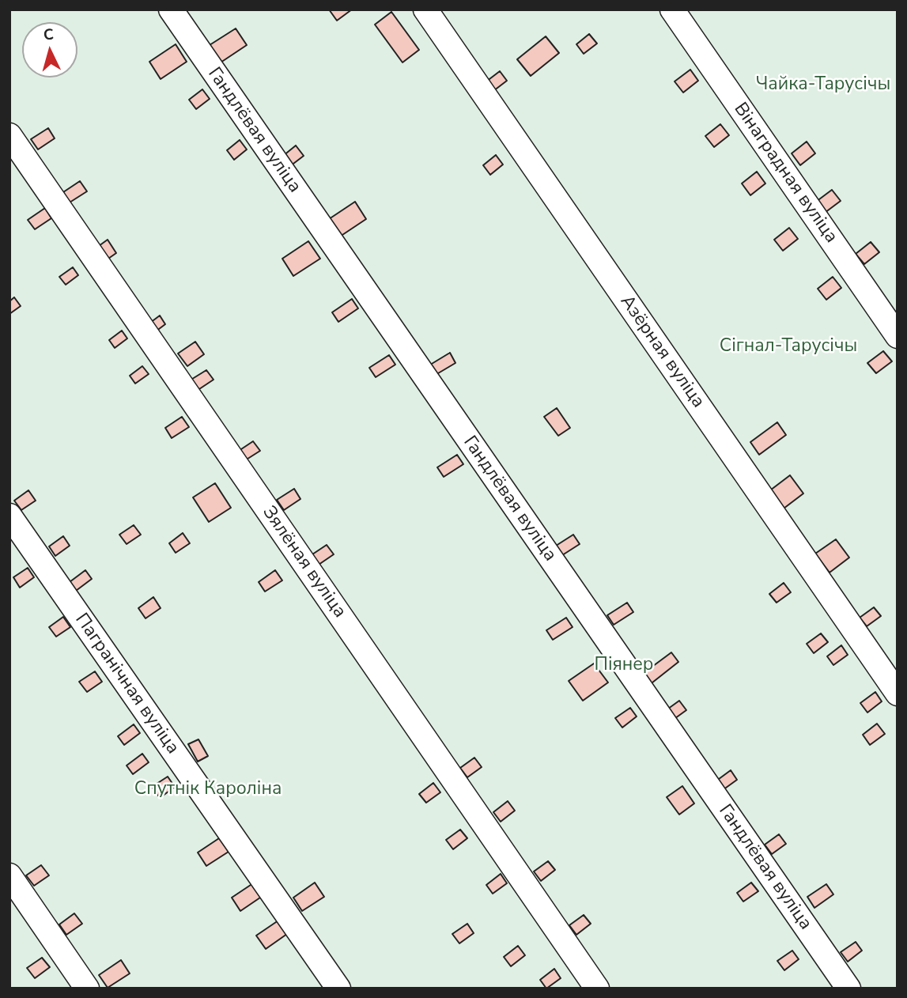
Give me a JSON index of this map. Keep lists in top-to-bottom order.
{
  "streets": {
    "street": [
      "Гандлёвая вуліца",
      "Вінаградная вуліца",
      "Азёрная вуліца",
      "Зялёная вуліца",
      "Пагранічная вуліца"
    ]
  },
  "parks": [
    "Чайка-Тарусічы",
    "Сігнал-Тарусічы",
    "Піянер",
    "Спутнік Кароліна"
  ],
  "north": "top"
}
